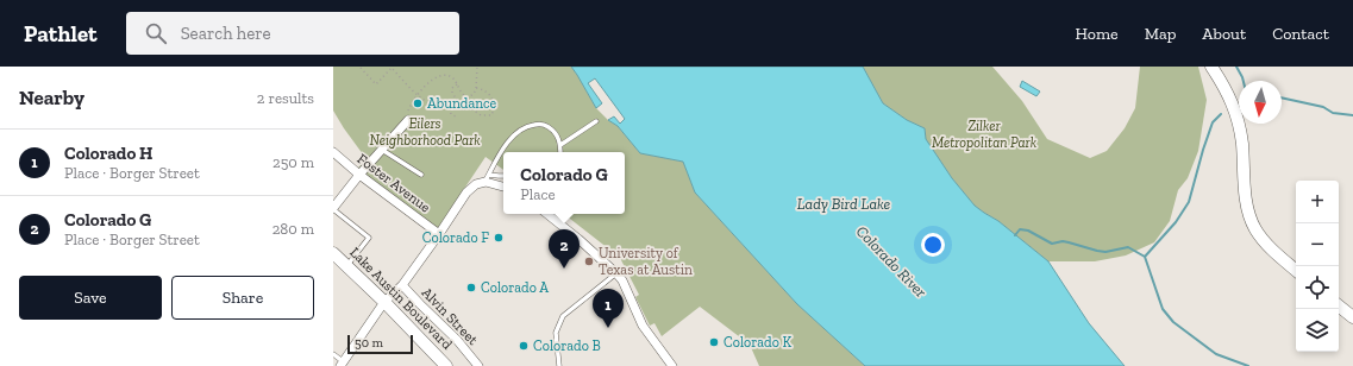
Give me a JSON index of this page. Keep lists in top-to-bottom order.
{
  "streets": {
    "street": ["Foster Avenue", "Lake Austin Boulevard", "Alvin Street"]
  },
  "water": ["Lady Bird Lake", "Colorado River"],
  "parks": ["Eilers Neighborhood Park", "Zilker Metropolitan Park"],
  "places": [
    "Abundance",
    "Colorado F",
    "University of Texas at Austin",
    "Colorado A",
    "Colorado K",
    "Colorado B"
  ],
  "scale_bar": "50 m",
  "north": "bottom",
  "page": {
    "header": "Pathlet",
    "search": "Search here",
    "nav": [
      "Home",
      "Map",
      "About",
      "Contact"
    ],
    "heading": ["Nearby", "2 results"],
    "list": [
      {
        "mark": "1",
        "name": "Colorado H",
        "note": "Place · Borger Street",
        "value": "250 m"
      },
      {
        "mark": "2",
        "name": "Colorado G",
        "note": "Place · Borger Street",
        "value": "280 m"
      }
    ],
    "popup": ["Colorado G", "Place"],
    "map_buttons": ["+", "−"],
    "pins": ["2", "1"],
    "buttons": ["Save", "Share"],
    "scale": "50 m"
  }
}
